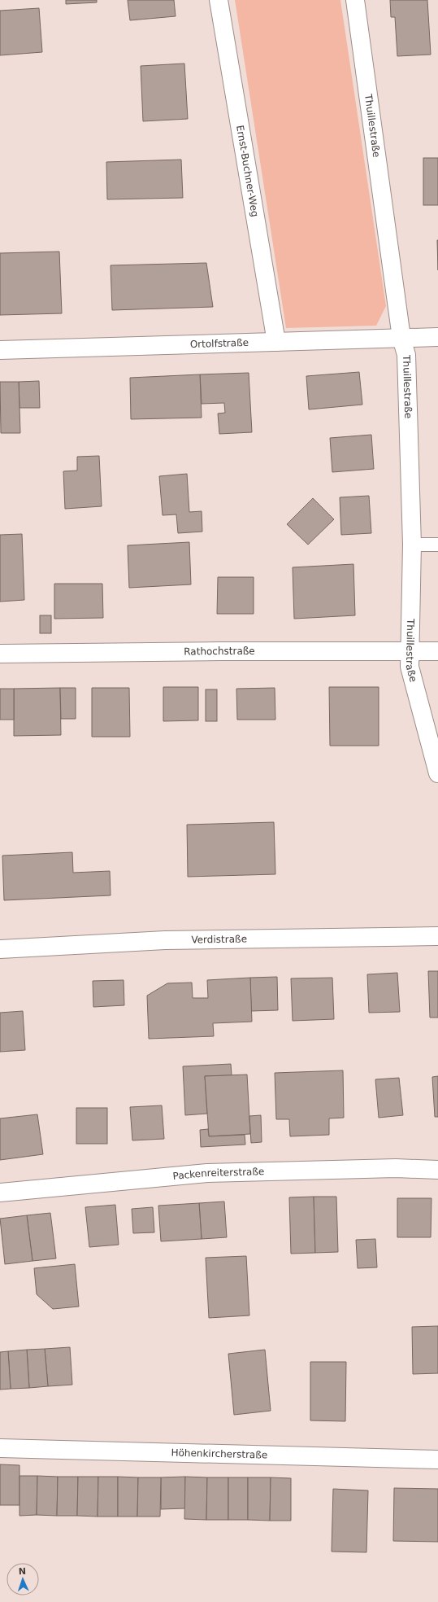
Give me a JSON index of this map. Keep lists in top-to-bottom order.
{
  "streets": {
    "street": [
      "Thuillestraße",
      "Ernst-Buchner-Weg",
      "Ortolfstraße",
      "Rathochstraße",
      "Verdistraße",
      "Packenreiterstraße",
      "Höhenkircherstraße"
    ]
  },
  "crossings": [
    ["Thuillestraße", "Ortolfstraße"],
    ["Thuillestraße", "Rathochstraße"],
    ["Ernst-Buchner-Weg", "Ortolfstraße"]
  ],
  "north": "top"
}
